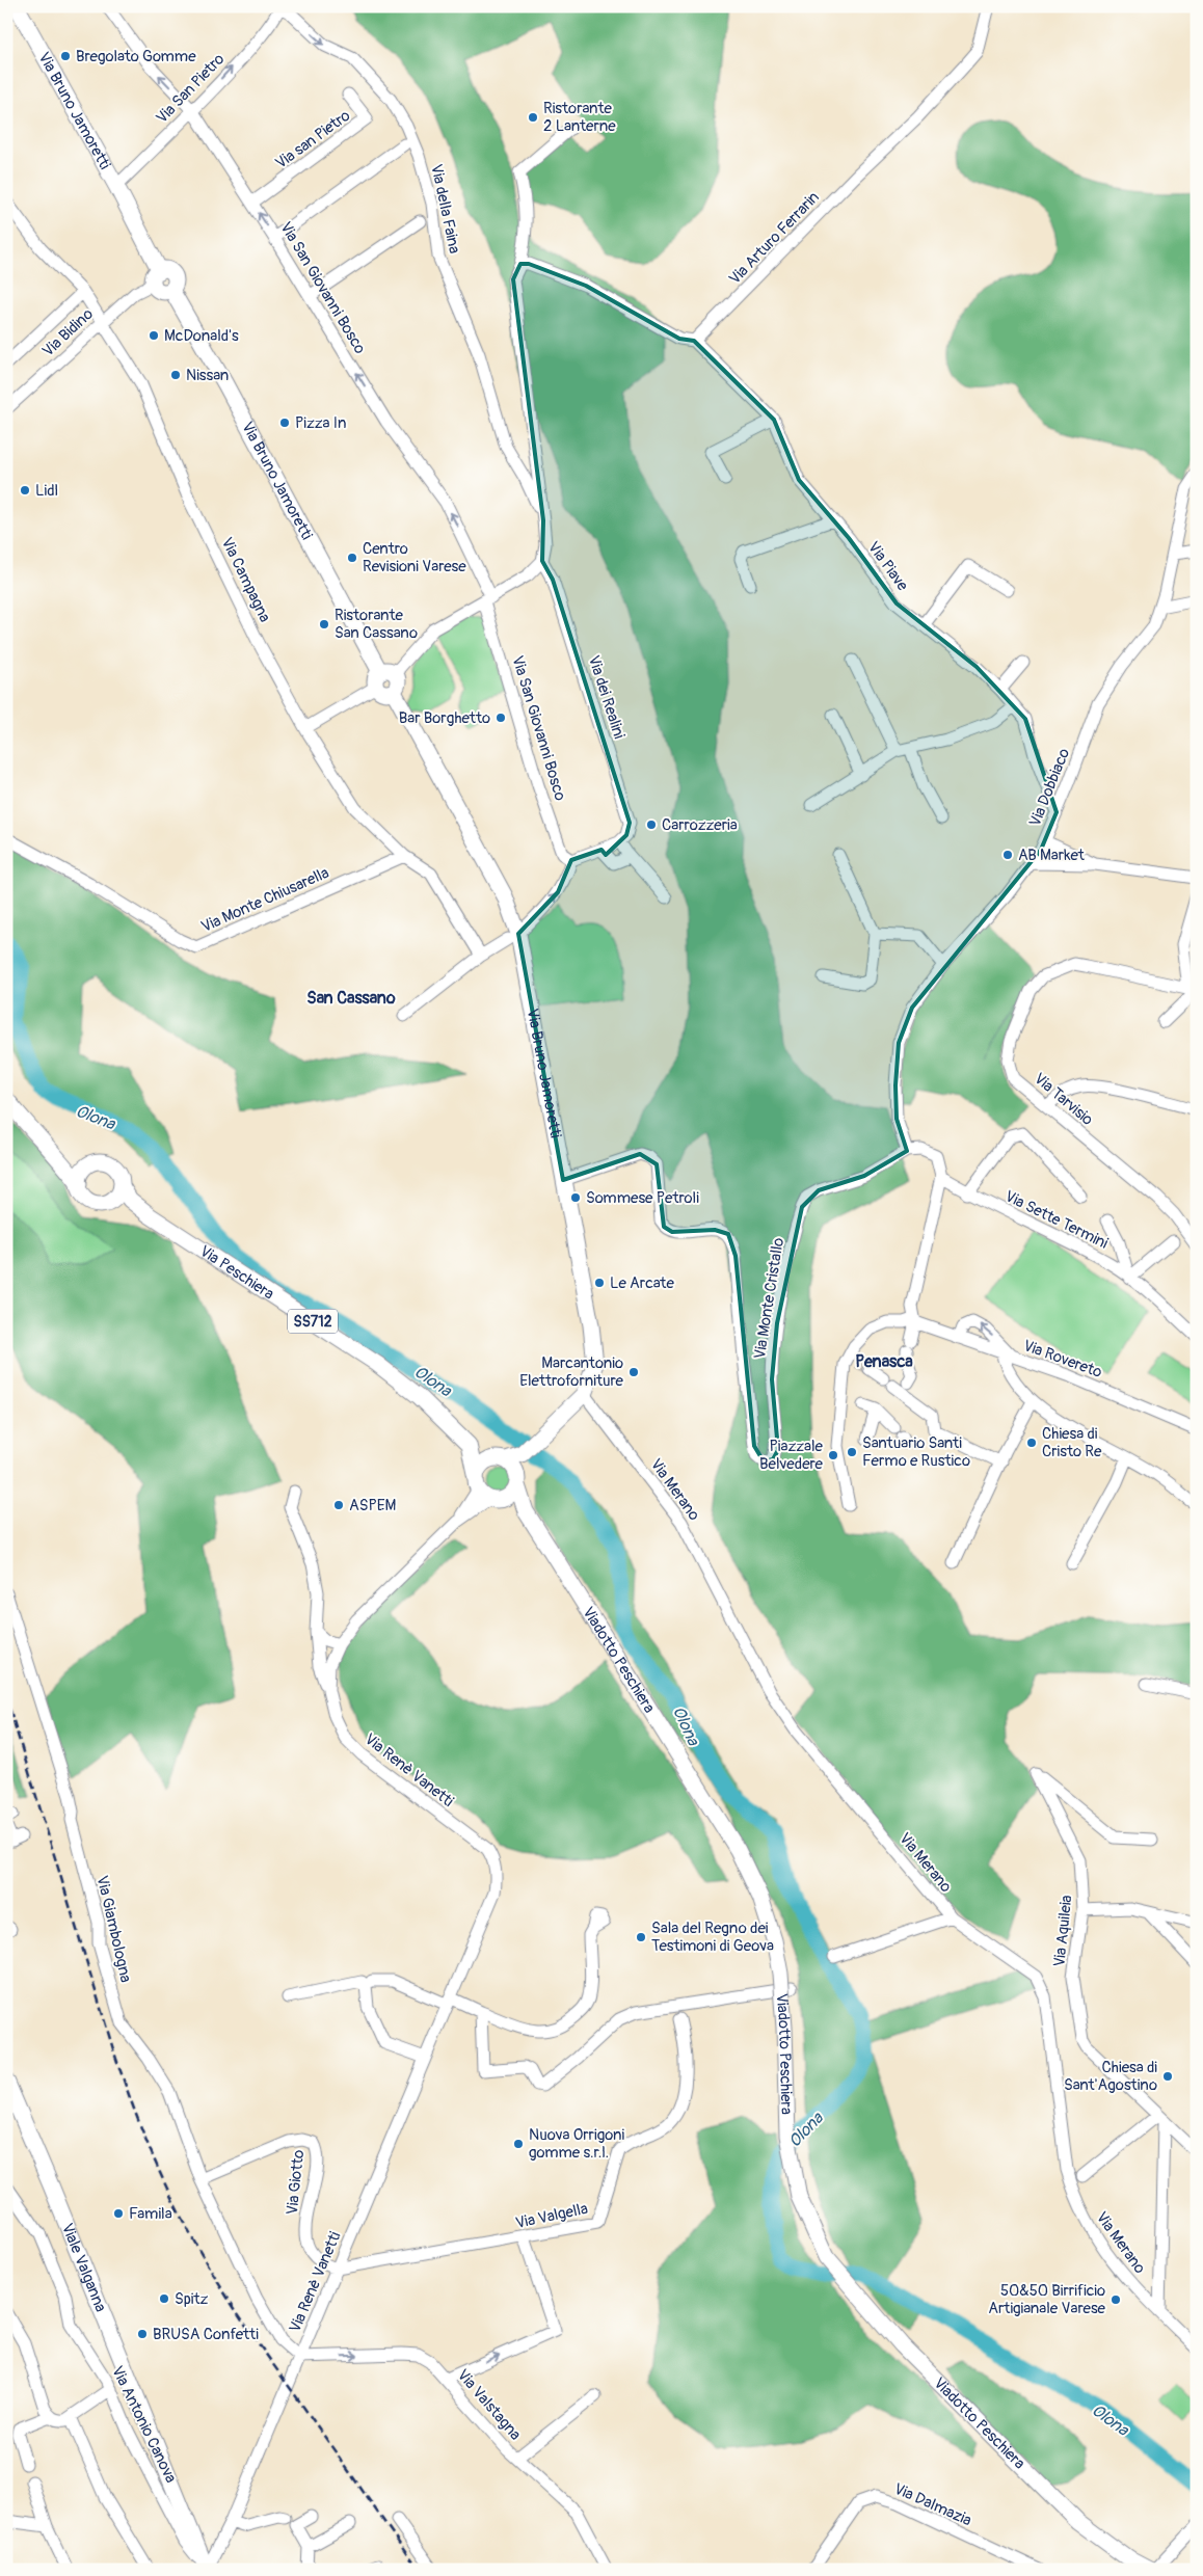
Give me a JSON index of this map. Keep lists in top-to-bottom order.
{
  "streets": {
    "main road": [
      "Via Bruno Jamoretti",
      "Via Peschiera",
      "SS712",
      "Viadotto Peschiera",
      "Viale Valganna"
    ],
    "street": [
      "Via San Pietro",
      "Via san Pietro",
      "Via della Faina",
      "Via Arturo Ferrarin",
      "Via San Giovanni Bosco",
      "Via Bidino",
      "Via Piave",
      "Via Campagna",
      "Via dei Realini",
      "Via Dobbiaco",
      "Via Monte Chiusarella",
      "Via Tarvisio",
      "Via Sette Termini",
      "Via Monte Cristallo",
      "Via Rovereto",
      "Via Merano",
      "Via Renè Vanetti",
      "Via Giambologna",
      "Via Aquileia",
      "Via Giotto",
      "Via Valgella",
      "Via Valstagna",
      "Via Antonio Canova",
      "Via Dalmazia"
    ]
  },
  "crossings": [
    ["Via San Pietro", "Via Bruno Jamoretti"],
    ["Via San Pietro", "Via della Faina"],
    ["Via San Pietro", "Via San Giovanni Bosco"],
    ["Via Bruno Jamoretti", "Via Bidino"],
    ["Via Bruno Jamoretti", "Via Peschiera"],
    ["Via Bruno Jamoretti", "Via Monte Cristallo"],
    ["Via Bruno Jamoretti", "Via Merano"],
    ["Via Bruno Jamoretti", "Via Renè Vanetti"],
    ["Via san Pietro", "Via San Giovanni Bosco"],
    ["Via Arturo Ferrarin", "Via Piave"],
    ["Via Bidino", "Via Campagna"],
    ["Via Piave", "Via Dobbiaco"],
    ["Via Campagna", "Via Monte Chiusarella"],
    ["Via Dobbiaco", "Via Monte Cristallo"],
    ["Via Peschiera", "Via Renè Vanetti"],
    ["Via Renè Vanetti", "Via Giambologna"],
    ["Via Renè Vanetti", "Via Giotto"],
    ["Via Renè Vanetti", "Via Valgella"],
    ["Via Renè Vanetti", "Viale Valganna"],
    ["Via Renè Vanetti", "Via Valstagna"],
    ["Via Renè Vanetti", "Via Antonio Canova"],
    ["Via Giambologna", "Via Giotto"],
    ["Via Giambologna", "Via Valstagna"],
    ["Via Giotto", "Via Valgella"],
    ["Viale Valganna", "Via Antonio Canova"]
  ],
  "one_way": ["Via San Pietro", "Via San Giovanni Bosco", "Via Valstagna"],
  "districts": ["San Cassano", "Penasca"],
  "water": ["Olona"],
  "places": [
    "Bregolato Gomme",
    "Ristorante 2 Lanterne",
    "McDonald's",
    "Nissan",
    "Pizza In",
    "Lidl",
    "Centro Revisioni Varese",
    "Ristorante San Cassano",
    "Bar Borghetto",
    "Carrozzeria",
    "AB Market",
    "Sommese Petroli",
    "Le Arcate",
    "Marcantonio Elettroforniture",
    "Chiesa di Cristo Re",
    "Santuario Santi Fermo e Rustico",
    "Piazzale Belvedere",
    "ASPEM",
    "Sala del Regno dei Testimoni di Geova",
    "Chiesa di Sant'Agostino",
    "Nuova Orrigoni gomme s.r.l.",
    "Famila",
    "Spitz",
    "50&50 Birrificio Artigianale Varese",
    "BRUSA Confetti"
  ]
}
